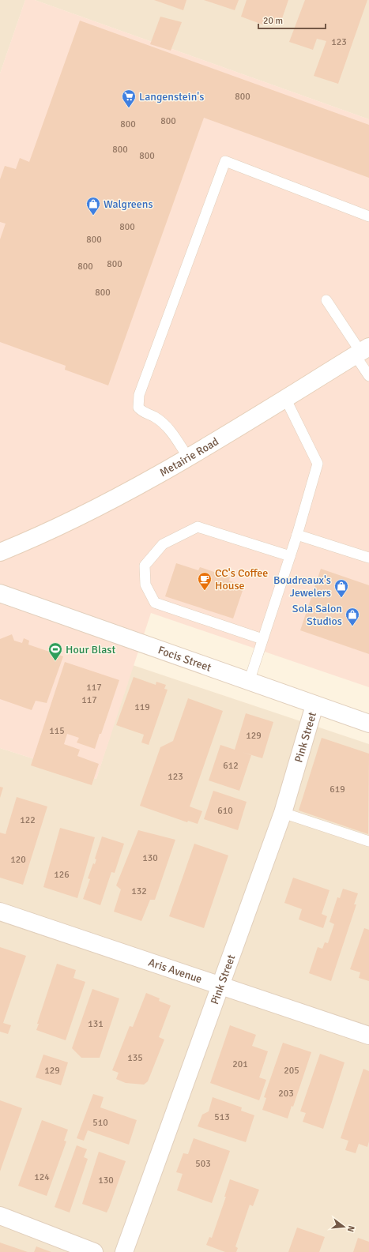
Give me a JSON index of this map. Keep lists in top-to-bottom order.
{
  "streets": {
    "street": [
      "Metairie Road",
      "Focis Street",
      "Pink Street",
      "Aris Avenue"
    ]
  },
  "crossings": [
    ["Focis Street", "Pink Street"],
    ["Pink Street", "Aris Avenue"]
  ],
  "places": {
    "supermarket": ["Langenstein's"],
    "shop": ["Walgreens", "Boudreaux's Jewelers", "Sola Salon Studios"],
    "cafe": ["CC's Coffee House"],
    "sports": ["Hour Blast"]
  },
  "house_numbers": [
    "123",
    "800",
    "800",
    "800",
    "800",
    "800",
    "800",
    "800",
    "800",
    "800",
    "800",
    "117",
    "117",
    "119",
    "115",
    "129",
    "612",
    "123",
    "619",
    "610",
    "122",
    "130",
    "120",
    "126",
    "132",
    "131",
    "135",
    "201",
    "129",
    "205",
    "203",
    "513",
    "510",
    "503",
    "124",
    "130"
  ],
  "scale_bar": "20 m",
  "north": "right"
}
